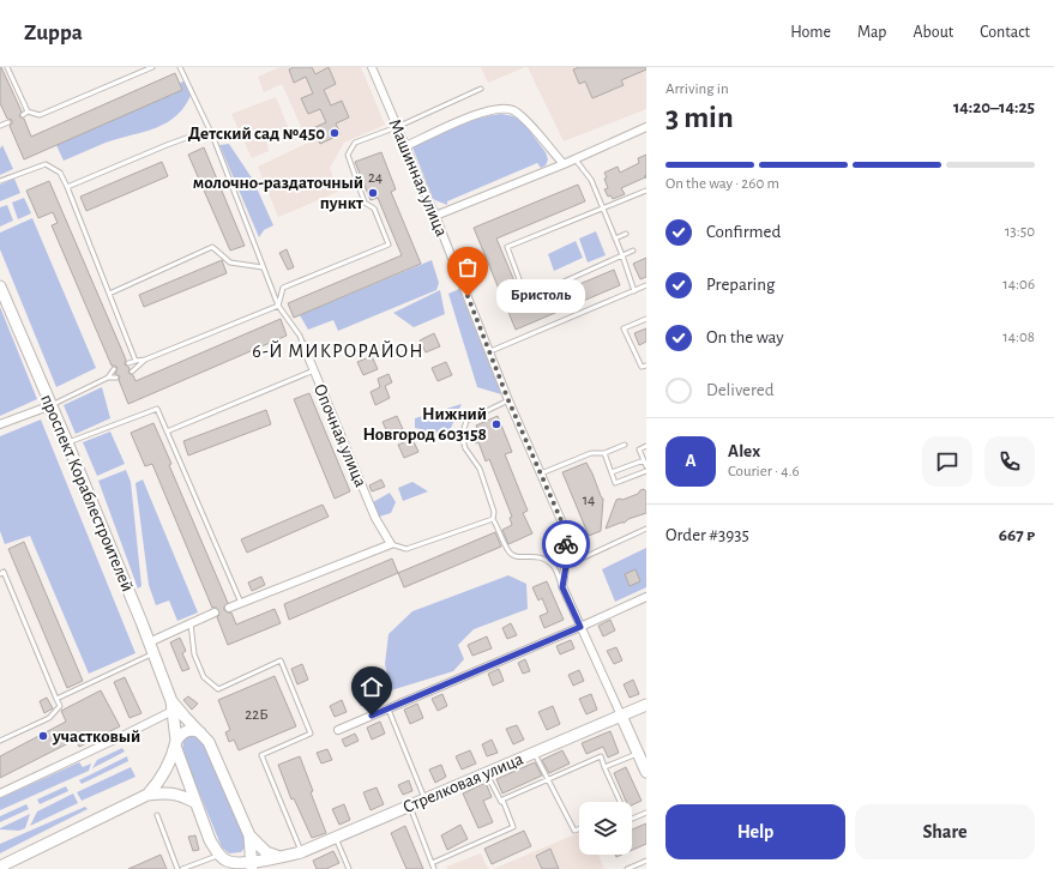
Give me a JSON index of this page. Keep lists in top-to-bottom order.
{
  "streets": {
    "main road": ["проспект Кораблестроителей", "Стрелковая улица"],
    "street": ["Машинная улица", "Опочная улица"]
  },
  "districts": ["6-Й МИКРОРАЙОН"],
  "places": [
    "Детский сад №450",
    "молочно-раздаточный пункт",
    "Бристоль",
    "Нижний Новгород 603158",
    "участковый"
  ],
  "house_numbers": ["24", "14", "22Б"],
  "page": {
    "header": "Zuppa",
    "nav": [
      "Home",
      "Map",
      "About",
      "Contact"
    ],
    "heading": ["3 min", "Arriving in", "14:20–14:25"],
    "panel": [
      "Alex",
      "Courier · 4.6",
      "Order #3935",
      "667 ₽"
    ],
    "bar": "On the way · 260 m",
    "list": [
      ["Confirmed", "13:50"],
      ["Preparing", "14:06"],
      ["On the way", "14:08"],
      "Delivered"
    ],
    "bubble": "Бристоль",
    "round": "A",
    "buttons": ["Help", "Share"]
  }
}
